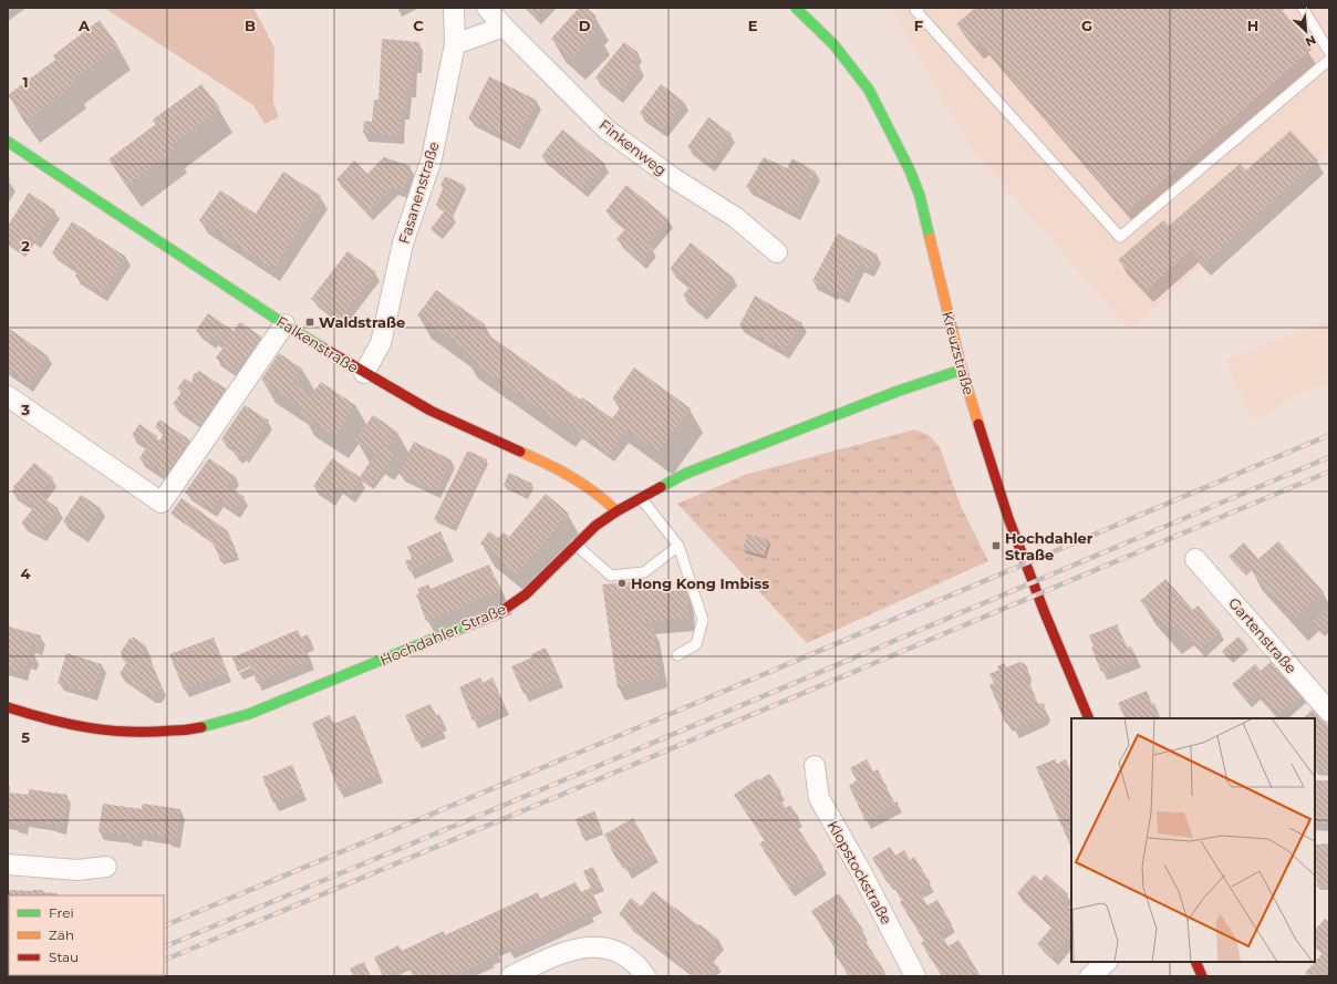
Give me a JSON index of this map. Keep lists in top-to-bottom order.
{
  "streets": {
    "main road": ["Falkenstraße", "Kreuzstraße", "Hochdahler Straße"],
    "street": [
      "Finkenweg",
      "Fasanenstraße",
      "Gartenstraße",
      "Klopstockstraße"
    ]
  },
  "crossings": [
    ["Fasanenstraße", "Falkenstraße"],
    ["Falkenstraße", "Hochdahler Straße"],
    ["Kreuzstraße", "Hochdahler Straße"]
  ],
  "places": {
    "transit": ["Waldstraße", "Hochdahler Straße"],
    "other": ["Hong Kong Imbiss"]
  },
  "legend": ["Frei", "Zäh", "Stau"],
  "north": "bottom right",
  "grid": {
    "columns": [
      "A",
      "B",
      "C",
      "D",
      "E",
      "F",
      "G",
      "H"
    ],
    "rows": [
      "1",
      "2",
      "3",
      "4",
      "5"
    ]
  }
}
